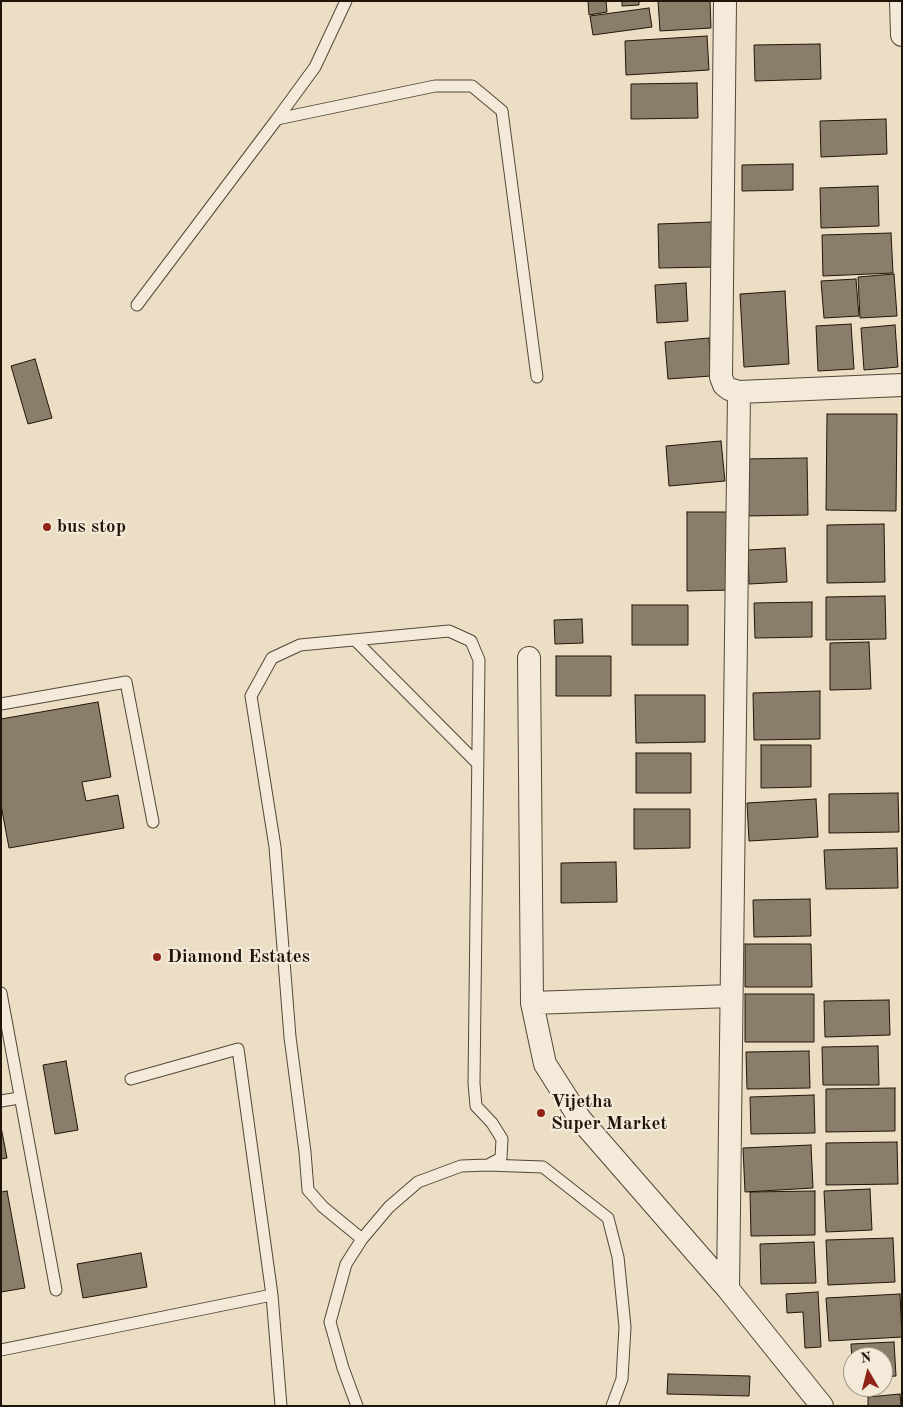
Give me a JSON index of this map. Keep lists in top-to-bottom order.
{
  "places": ["bus stop", "Diamond Estates", "Vijetha Super Market"],
  "north": "top"
}
